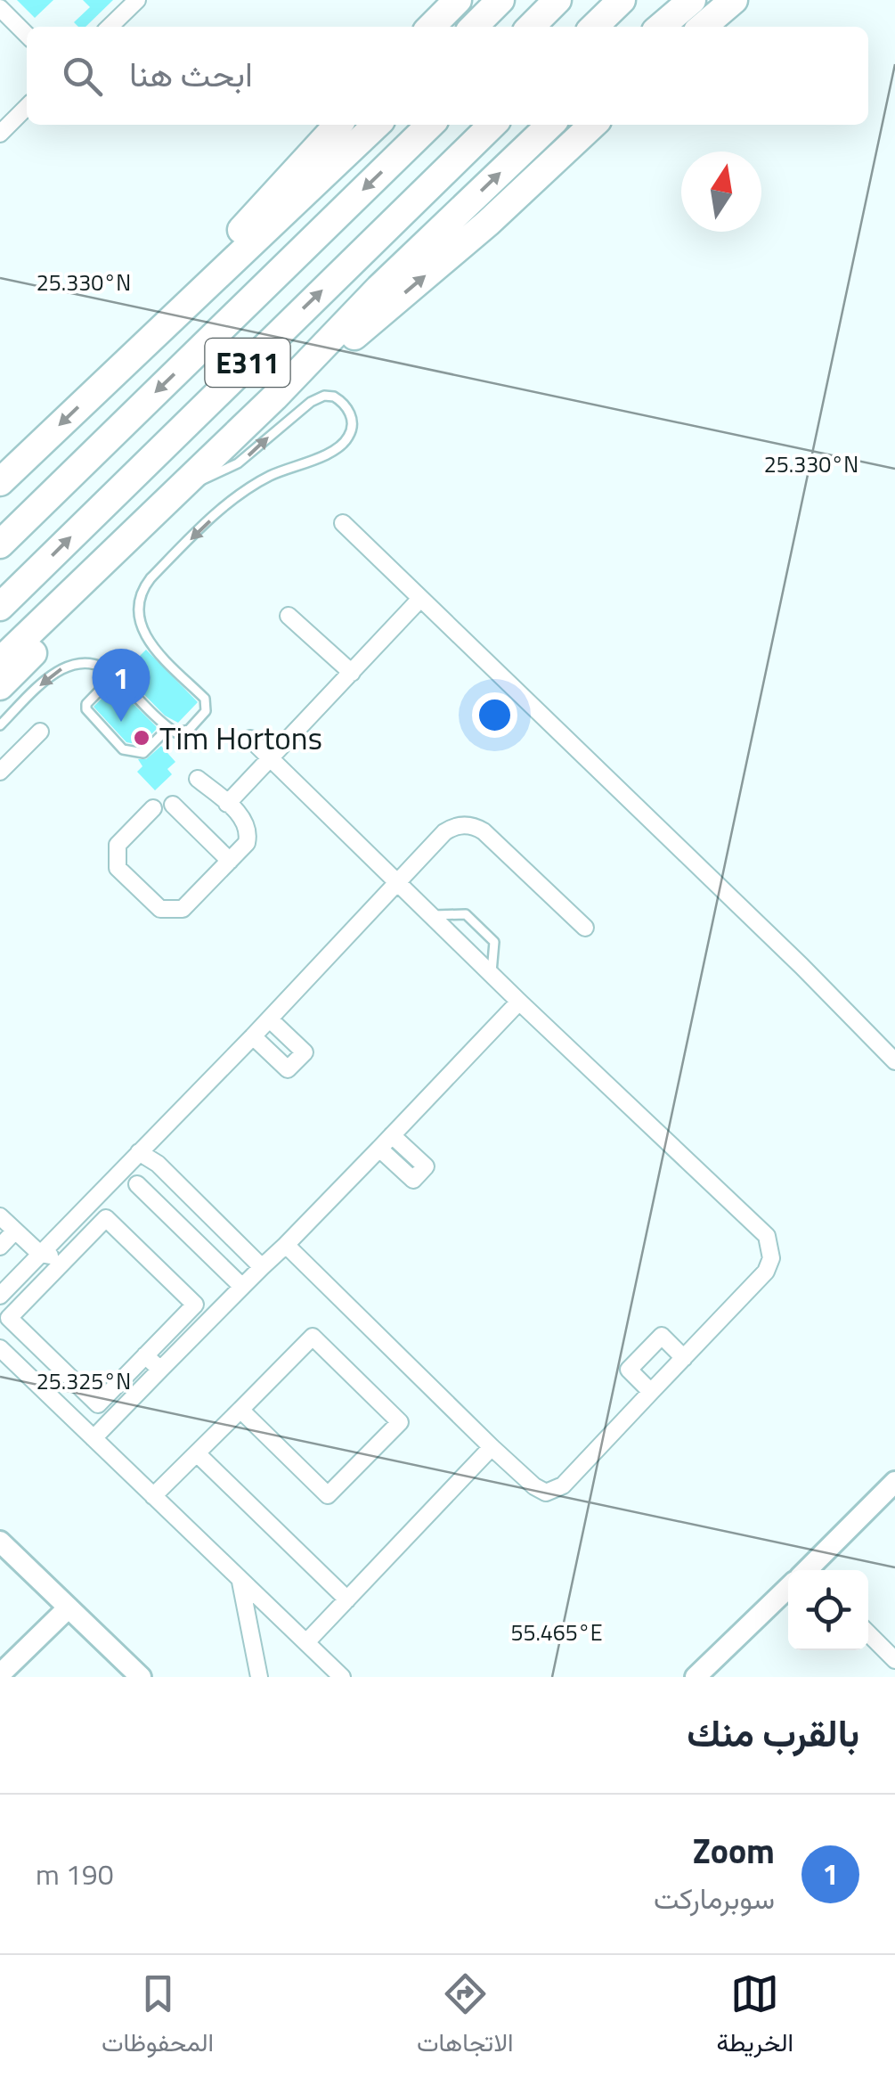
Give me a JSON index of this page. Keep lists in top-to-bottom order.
{
  "streets": {
    "highway": ["E311"]
  },
  "places": ["Tim Hortons"],
  "north": "top",
  "page": {
    "search": "ابحث هنا",
    "pins": "1",
    "heading": "بالقرب منك",
    "list": [
      {
        "mark": "1",
        "name": "Zoom",
        "note": "سوبرماركت",
        "value": "190 m"
      }
    ],
    "nav": ["الخريطة", "الاتجاهات", "المحفوظات"]
  },
  "coordinates": ["25.330°N", "25.325°N", "55.465°E"]
}
